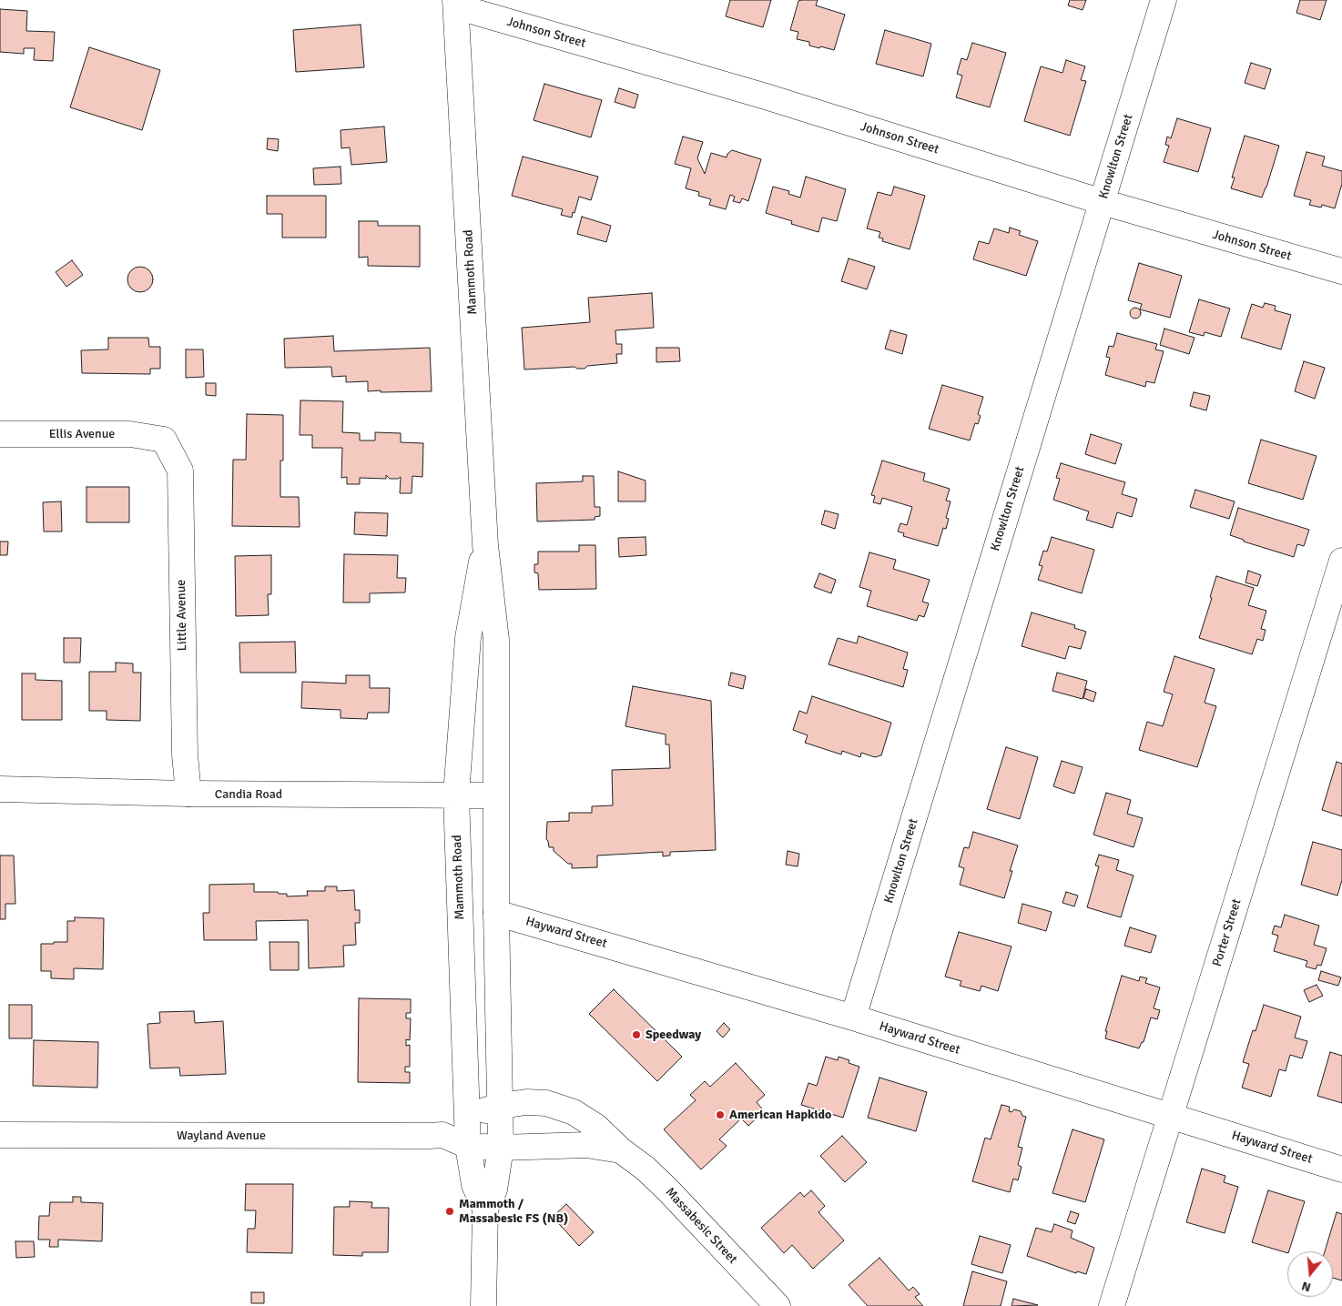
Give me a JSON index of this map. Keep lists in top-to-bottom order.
{
  "streets": {
    "street": [
      "Johnson Street",
      "Knowlton Street",
      "Mammoth Road",
      "Ellis Avenue",
      "Little Avenue",
      "Candia Road",
      "Hayward Street",
      "Porter Street",
      "Wayland Avenue",
      "Massabesic Street"
    ]
  },
  "crossings": [
    ["Johnson Street", "Knowlton Street"],
    ["Johnson Street", "Mammoth Road"],
    ["Knowlton Street", "Hayward Street"],
    ["Mammoth Road", "Candia Road"],
    ["Mammoth Road", "Hayward Street"],
    ["Mammoth Road", "Wayland Avenue"],
    ["Mammoth Road", "Massabesic Street"],
    ["Ellis Avenue", "Little Avenue"],
    ["Little Avenue", "Candia Road"],
    ["Hayward Street", "Porter Street"],
    ["Wayland Avenue", "Massabesic Street"]
  ],
  "places": ["Speedway", "American Hapkido", "Mammoth / Massabesic FS (NB)"],
  "north": "bottom"
}
